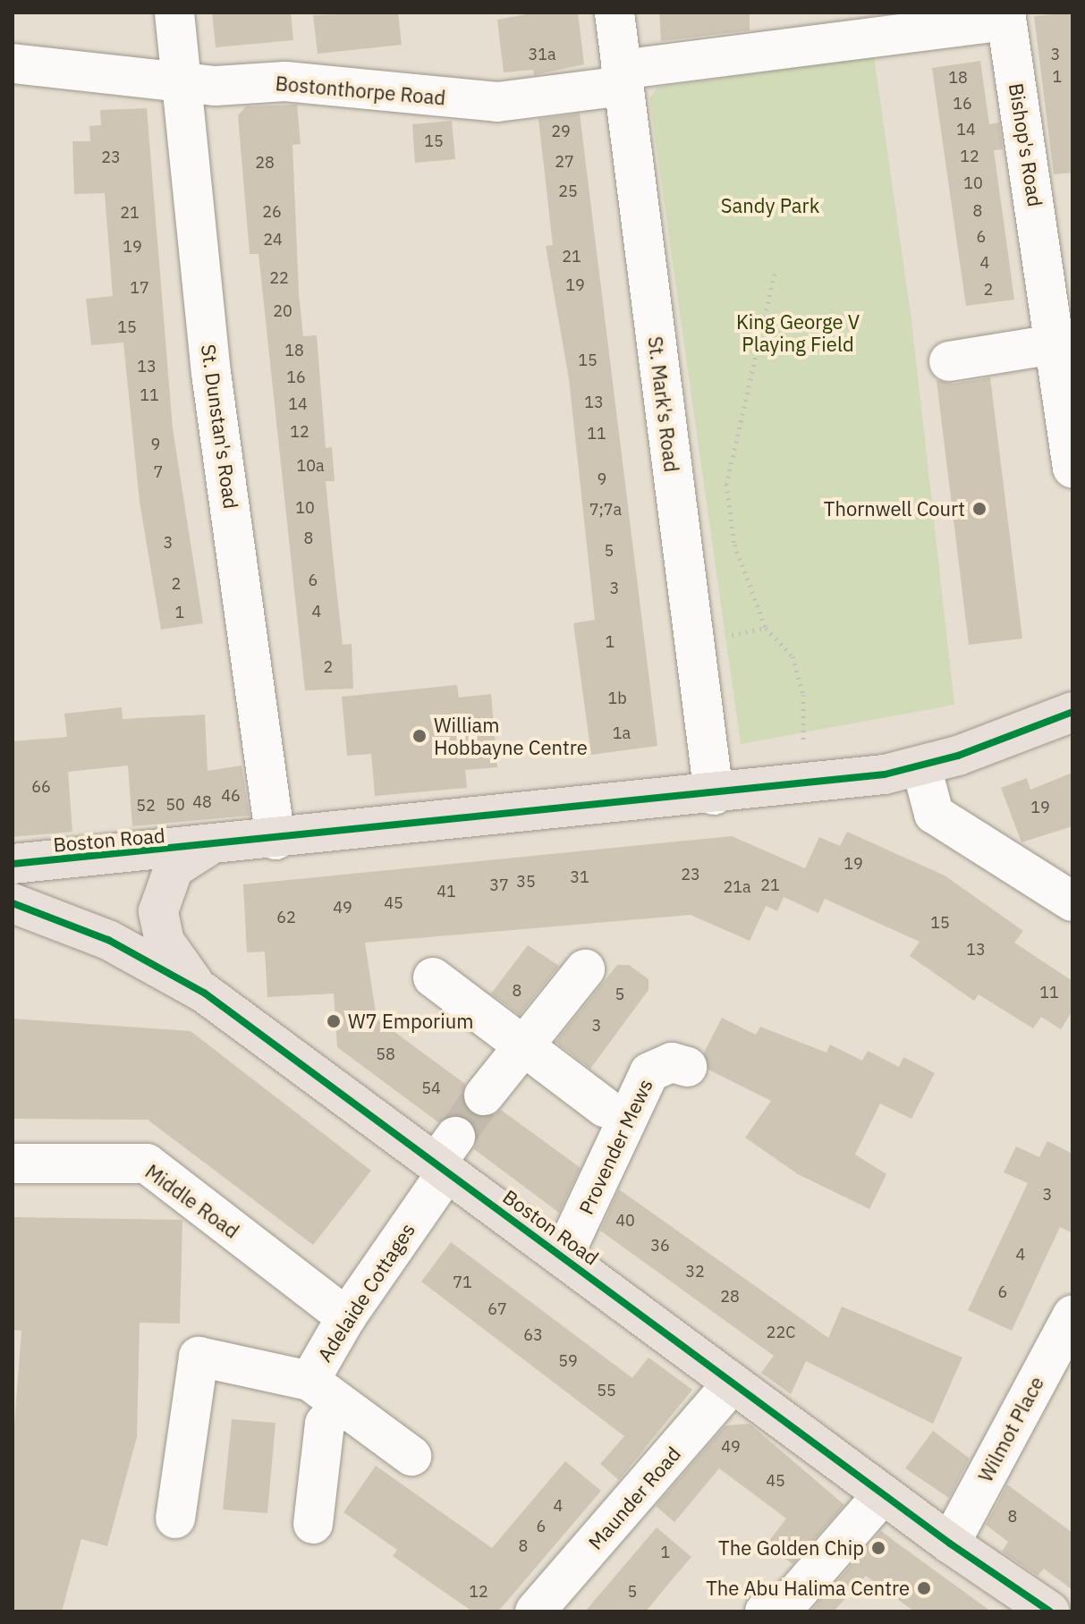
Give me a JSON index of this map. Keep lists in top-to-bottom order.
{
  "streets": {
    "main road": ["Boston Road"],
    "street": [
      "Bostonthorpe Road",
      "Bishop's Road",
      "St. Mark's Road",
      "St. Dunstan's Road",
      "Provender Mews",
      "Middle Road",
      "Adelaide Cottages",
      "Wilmot Place",
      "Maunder Road"
    ]
  },
  "crossings": [
    ["Bostonthorpe Road", "Bishop's Road"],
    ["Bostonthorpe Road", "St. Mark's Road"],
    ["Bostonthorpe Road", "St. Dunstan's Road"],
    ["Boston Road", "Provender Mews"],
    ["Boston Road", "Adelaide Cottages"],
    ["Boston Road", "Wilmot Place"],
    ["Boston Road", "Maunder Road"],
    ["Middle Road", "Adelaide Cottages"]
  ],
  "parks": ["Sandy Park", "King George V Playing Field"],
  "places": [
    "Thornwell Court",
    "William Hobbayne Centre",
    "W7 Emporium",
    "The Golden Chip",
    "The Abu Halima Centre"
  ],
  "house_numbers": [
    "31a",
    "3",
    "1",
    "18",
    "16",
    "14",
    "29",
    "15",
    "12",
    "23",
    "27",
    "28",
    "10",
    "25",
    "8",
    "26",
    "21",
    "6",
    "24",
    "19",
    "21",
    "4",
    "22",
    "19",
    "17",
    "2",
    "20",
    "15",
    "18",
    "15",
    "13",
    "16",
    "11",
    "13",
    "14",
    "12",
    "11",
    "9",
    "10a",
    "7",
    "9",
    "10",
    "7;7a",
    "8",
    "3",
    "5",
    "6",
    "2",
    "3",
    "4",
    "1",
    "1",
    "2",
    "1b",
    "1a",
    "66",
    "46",
    "48",
    "50",
    "52",
    "19",
    "19",
    "23",
    "31",
    "35",
    "37",
    "21",
    "21a",
    "41",
    "45",
    "49",
    "62",
    "15",
    "13",
    "8",
    "11",
    "5",
    "3",
    "58",
    "54",
    "3",
    "40",
    "36",
    "4",
    "32",
    "71",
    "6",
    "28",
    "67",
    "22C",
    "63",
    "59",
    "55",
    "49",
    "45",
    "4",
    "8",
    "6",
    "8",
    "1",
    "12",
    "5"
  ]
}
